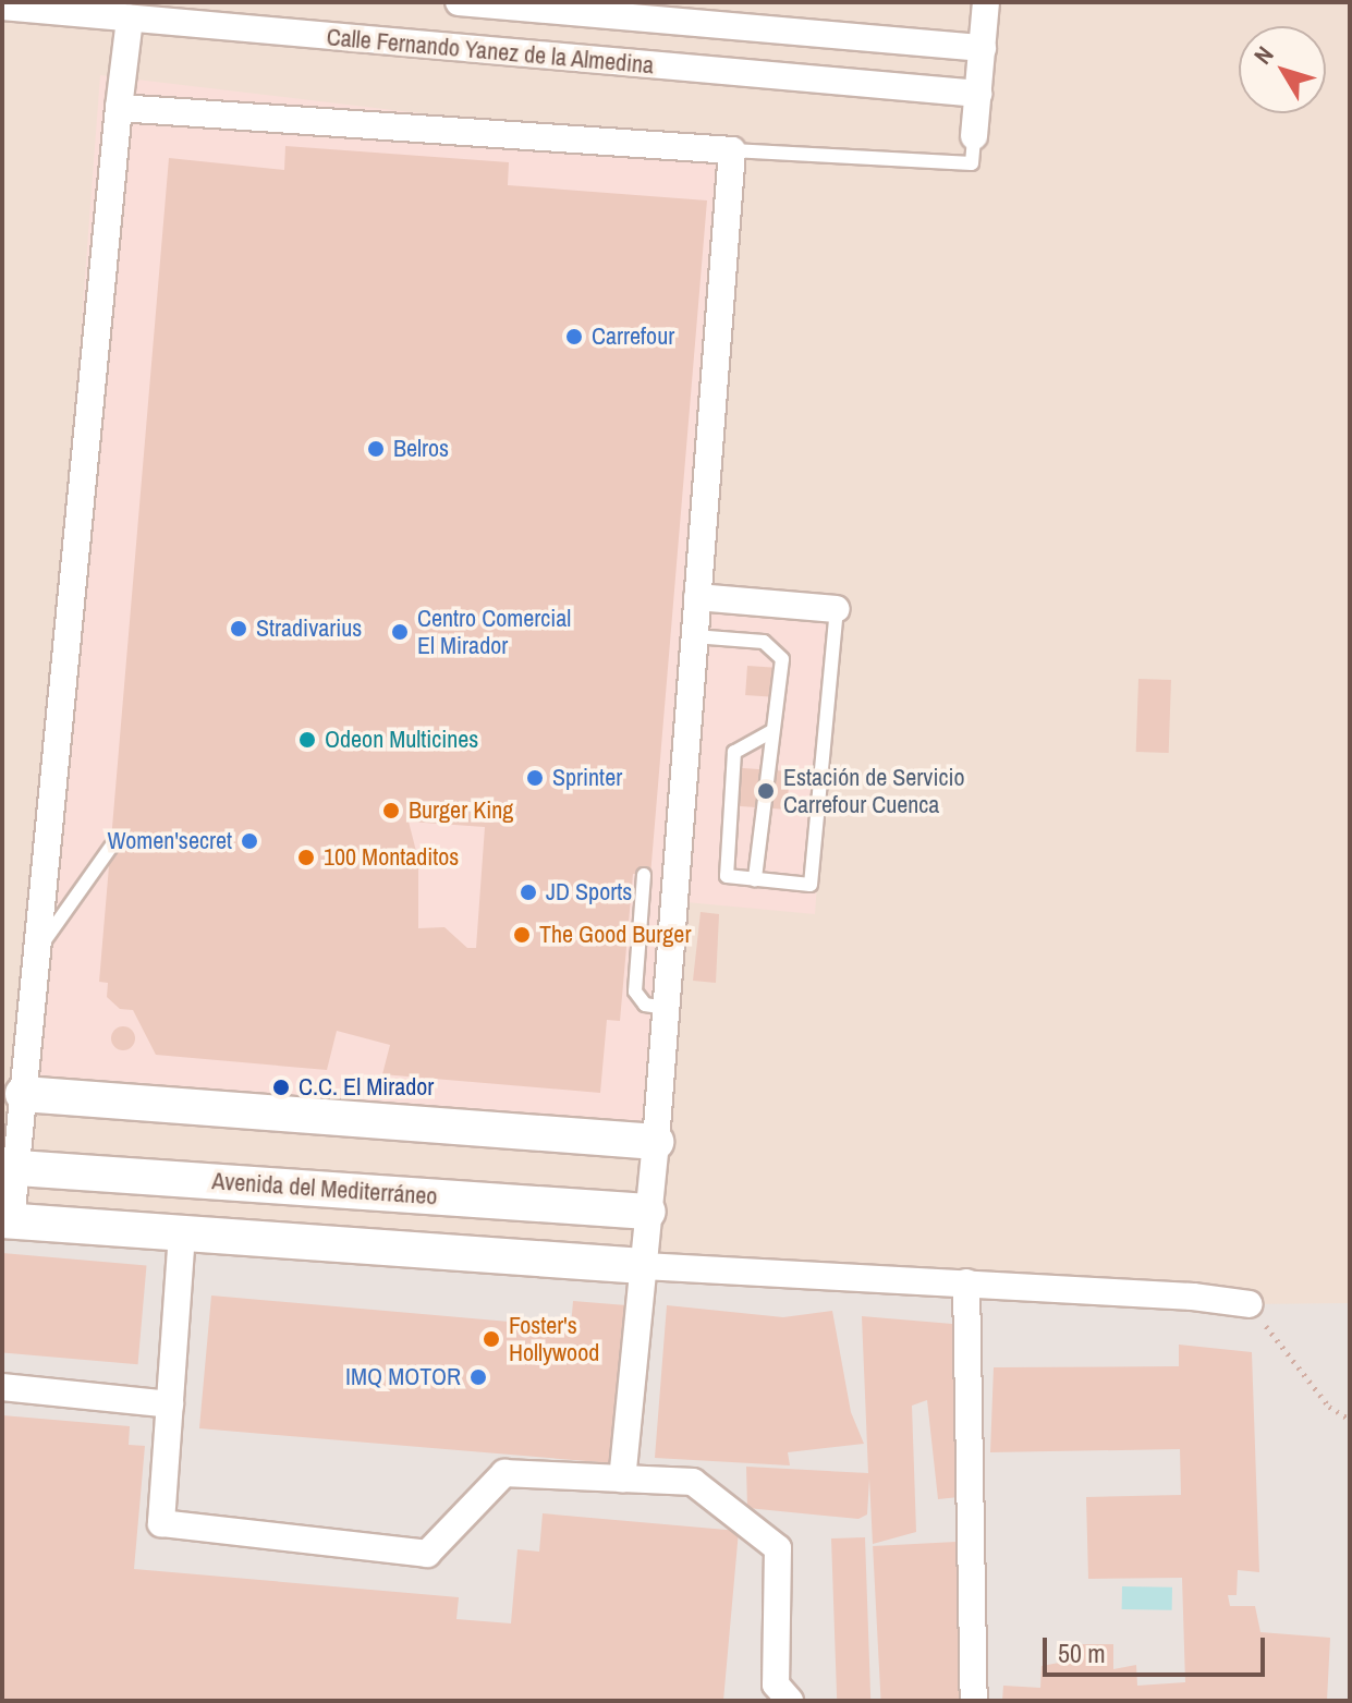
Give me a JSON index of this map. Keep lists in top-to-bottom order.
{
  "streets": {
    "street": ["Calle Fernando Yanez de la Almedina", "Avenida del Mediterráneo"]
  },
  "places": [
    "Carrefour",
    "Belros",
    "Stradivarius",
    "Centro Comercial El Mirador",
    "Odeon Multicines",
    "Sprinter",
    "Estación de Servicio Carrefour Cuenca",
    "Burger King",
    "Women'secret",
    "100 Montaditos",
    "JD Sports",
    "The Good Burger",
    "C.C. El Mirador",
    "Foster's Hollywood",
    "IMQ MOTOR"
  ],
  "scale_bar": "50 m",
  "north": "top left"
}
